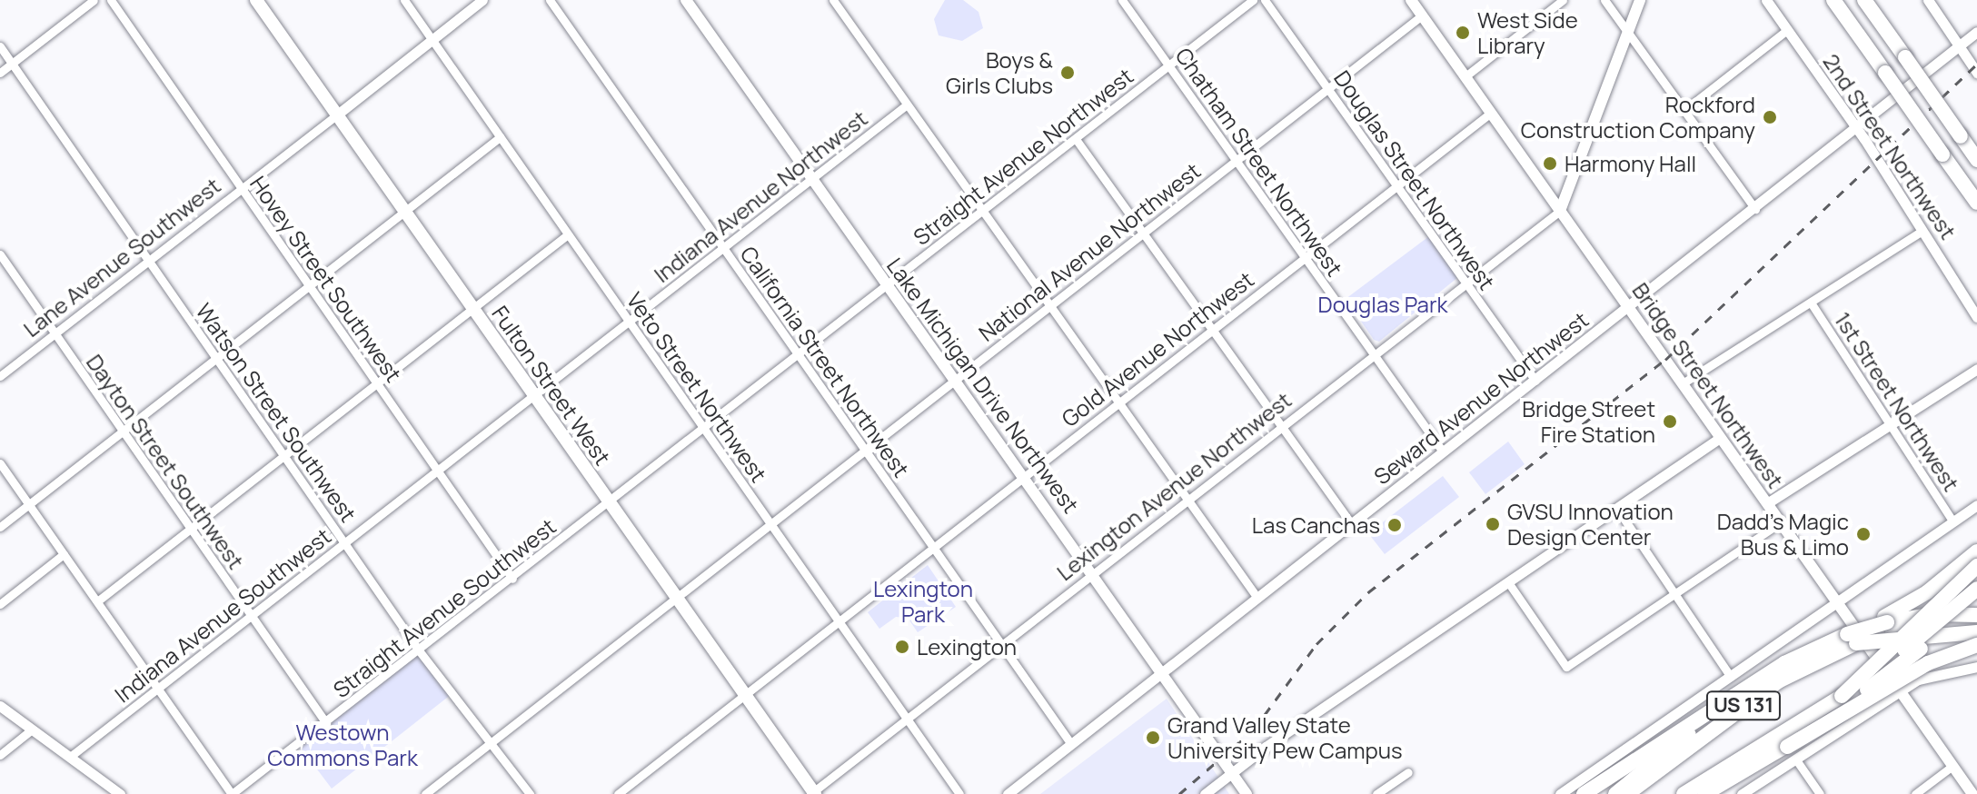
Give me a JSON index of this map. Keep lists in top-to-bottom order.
{
  "streets": {
    "highway": ["US 131"],
    "main road": ["Fulton Street West", "Lake Michigan Drive Northwest", "Bridge Street Northwest"],
    "street": [
      "2nd Street Northwest",
      "Straight Avenue Northwest",
      "Chatham Street Northwest",
      "Douglas Street Northwest",
      "Indiana Avenue Northwest",
      "National Avenue Northwest",
      "Lane Avenue Southwest",
      "Hovey Street Southwest",
      "Gold Avenue Northwest",
      "California Street Northwest",
      "Veto Street Northwest",
      "Seward Avenue Northwest",
      "1st Street Northwest",
      "Watson Street Southwest",
      "Dayton Street Southwest",
      "Lexington Avenue Northwest",
      "Straight Avenue Southwest",
      "Indiana Avenue Southwest"
    ]
  },
  "crossings": [
    ["2nd Street Northwest", "Seward Avenue Northwest"],
    ["Straight Avenue Northwest", "Chatham Street Northwest"],
    ["Straight Avenue Northwest", "California Street Northwest"],
    ["Straight Avenue Northwest", "Fulton Street West"],
    ["Straight Avenue Northwest", "Lake Michigan Drive Northwest"],
    ["Straight Avenue Northwest", "Veto Street Northwest"],
    ["Straight Avenue Northwest", "Straight Avenue Southwest"],
    ["Chatham Street Northwest", "National Avenue Northwest"],
    ["Chatham Street Northwest", "Gold Avenue Northwest"],
    ["Chatham Street Northwest", "Seward Avenue Northwest"],
    ["Chatham Street Northwest", "Lexington Avenue Northwest"],
    ["Douglas Street Northwest", "National Avenue Northwest"],
    ["Douglas Street Northwest", "Gold Avenue Northwest"],
    ["Douglas Street Northwest", "Seward Avenue Northwest"],
    ["Douglas Street Northwest", "Lexington Avenue Northwest"],
    ["Indiana Avenue Northwest", "California Street Northwest"],
    ["Indiana Avenue Northwest", "Fulton Street West"],
    ["Indiana Avenue Northwest", "Lake Michigan Drive Northwest"],
    ["Indiana Avenue Northwest", "Veto Street Northwest"],
    ["Indiana Avenue Northwest", "Indiana Avenue Southwest"],
    ["National Avenue Northwest", "California Street Northwest"],
    ["National Avenue Northwest", "Fulton Street West"],
    ["National Avenue Northwest", "Lake Michigan Drive Northwest"],
    ["National Avenue Northwest", "Bridge Street Northwest"],
    ["National Avenue Northwest", "Veto Street Northwest"],
    ["National Avenue Northwest", "Watson Street Southwest"],
    ["Lane Avenue Southwest", "Hovey Street Southwest"],
    ["Lane Avenue Southwest", "Fulton Street West"],
    ["Lane Avenue Southwest", "Watson Street Southwest"],
    ["Lane Avenue Southwest", "Dayton Street Southwest"],
    ["Hovey Street Southwest", "Straight Avenue Southwest"],
    ["Hovey Street Southwest", "Indiana Avenue Southwest"],
    ["Gold Avenue Northwest", "California Street Northwest"],
    ["Gold Avenue Northwest", "Fulton Street West"],
    ["Gold Avenue Northwest", "Lake Michigan Drive Northwest"],
    ["Gold Avenue Northwest", "Bridge Street Northwest"],
    ["Gold Avenue Northwest", "Veto Street Northwest"],
    ["California Street Northwest", "Seward Avenue Northwest"],
    ["California Street Northwest", "Lexington Avenue Northwest"],
    ["Fulton Street West", "Lexington Avenue Northwest"],
    ["Fulton Street West", "Straight Avenue Southwest"],
    ["Fulton Street West", "Indiana Avenue Southwest"],
    ["Lake Michigan Drive Northwest", "Seward Avenue Northwest"],
    ["Lake Michigan Drive Northwest", "Lexington Avenue Northwest"],
    ["Bridge Street Northwest", "Seward Avenue Northwest"],
    ["Bridge Street Northwest", "Lexington Avenue Northwest"],
    ["Veto Street Northwest", "Lexington Avenue Northwest"],
    ["Watson Street Southwest", "Straight Avenue Southwest"],
    ["Watson Street Southwest", "Indiana Avenue Southwest"],
    ["Dayton Street Southwest", "Straight Avenue Southwest"],
    ["Dayton Street Southwest", "Indiana Avenue Southwest"]
  ],
  "parks": ["Douglas Park", "Lexington Park", "Westown Commons Park"],
  "places": [
    "West Side Library",
    "Boys & Girls Clubs",
    "Rockford Construction Company",
    "Harmony Hall",
    "Bridge Street Fire Station",
    "GVSU Innovation Design Center",
    "Las Canchas",
    "Dadd's Magic Bus & Limo",
    "Lexington",
    "Grand Valley State University Pew Campus"
  ]
}
